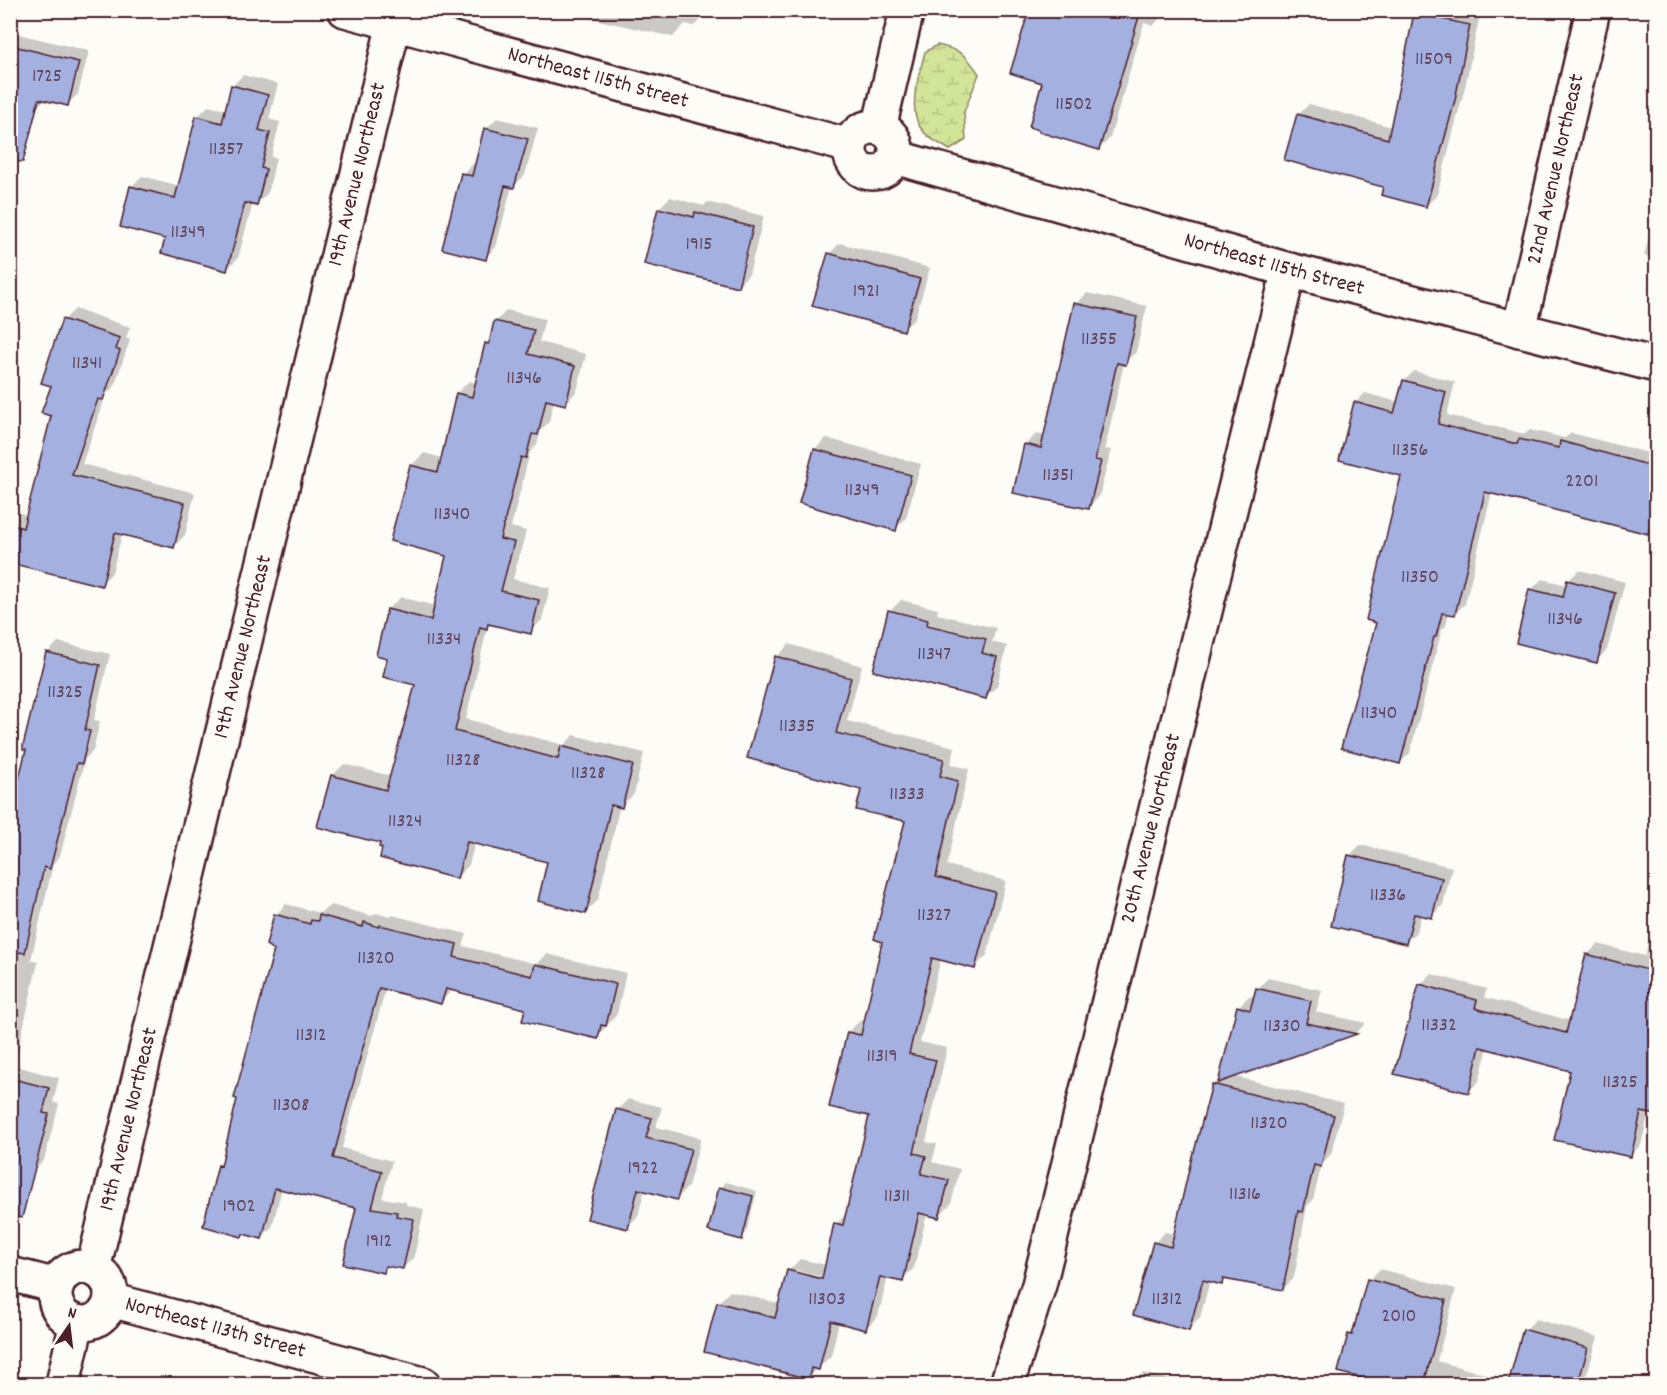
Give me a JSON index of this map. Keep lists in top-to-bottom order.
{
  "streets": {
    "street": [
      "Northeast 115th Street",
      "22nd Avenue Northeast",
      "19th Avenue Northeast",
      "20th Avenue Northeast",
      "Northeast 113th Street"
    ]
  },
  "crossings": [
    ["Northeast 115th Street", "22nd Avenue Northeast"],
    ["Northeast 115th Street", "19th Avenue Northeast"],
    ["Northeast 115th Street", "20th Avenue Northeast"],
    ["19th Avenue Northeast", "Northeast 113th Street"]
  ],
  "house_numbers": [
    "11509",
    "1725",
    "11502",
    "11357",
    "11349",
    "1915",
    "1921",
    "11355",
    "11341",
    "11346",
    "11356",
    "11351",
    "2201",
    "11349",
    "11340",
    "11350",
    "11346",
    "11334",
    "11347",
    "11325",
    "11340",
    "11335",
    "11328",
    "11328",
    "11333",
    "11324",
    "11336",
    "11327",
    "11320",
    "11332",
    "11330",
    "11312",
    "11319",
    "11325",
    "11308",
    "11320",
    "1922",
    "11316",
    "11311",
    "1902",
    "1912",
    "11303",
    "11312",
    "2010"
  ],
  "north": "top"
}
